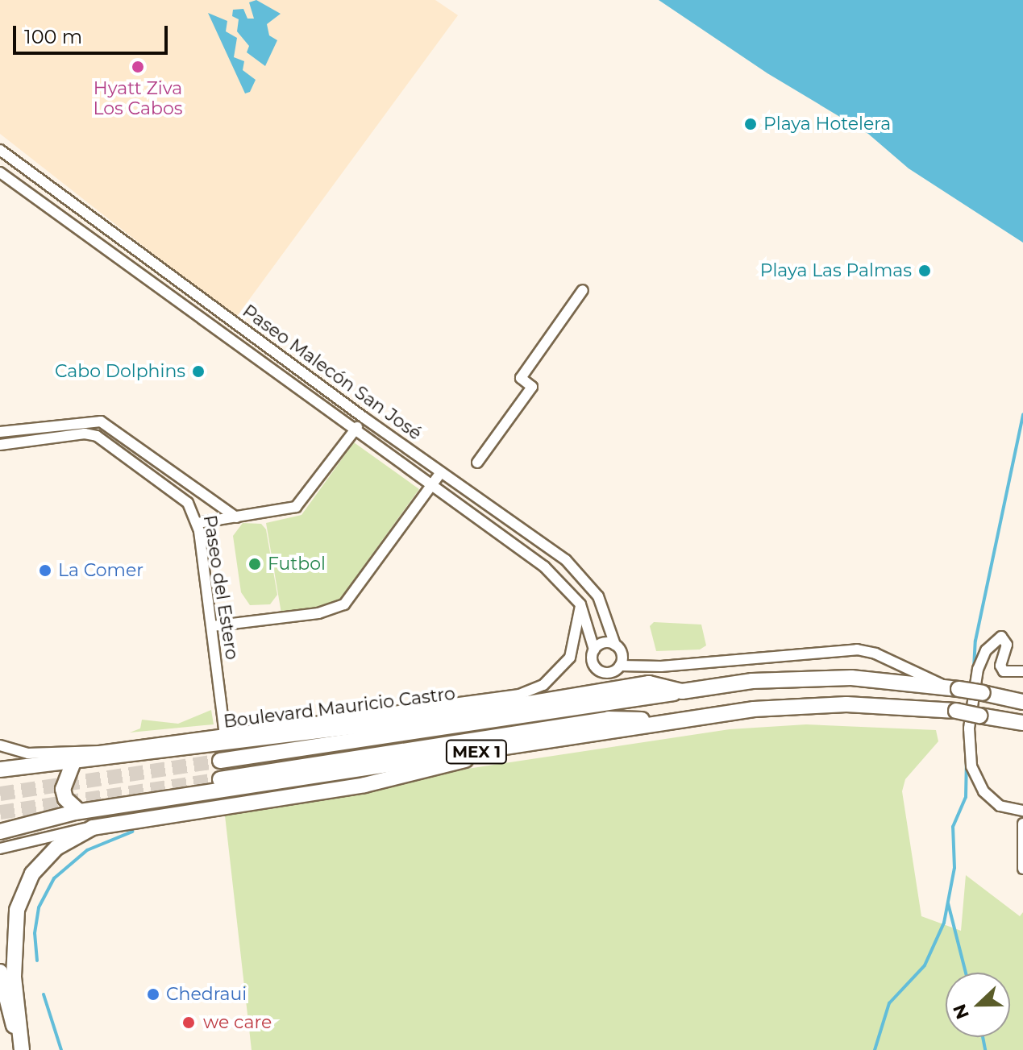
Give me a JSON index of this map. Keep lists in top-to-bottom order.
{
  "streets": {
    "highway": ["Boulevard Mauricio Castro", "MEX 1"],
    "street": ["Paseo Malecón San José", "Paseo del Estero"]
  },
  "crossings": [
    ["Boulevard Mauricio Castro", "MEX 1"]
  ],
  "places": [
    "Hyatt Ziva Los Cabos",
    "Playa Hotelera",
    "Playa Las Palmas",
    "Cabo Dolphins",
    "Futbol",
    "La Comer",
    "Chedraui",
    "we care"
  ],
  "scale_bar": "100 m",
  "north": "left"
}
